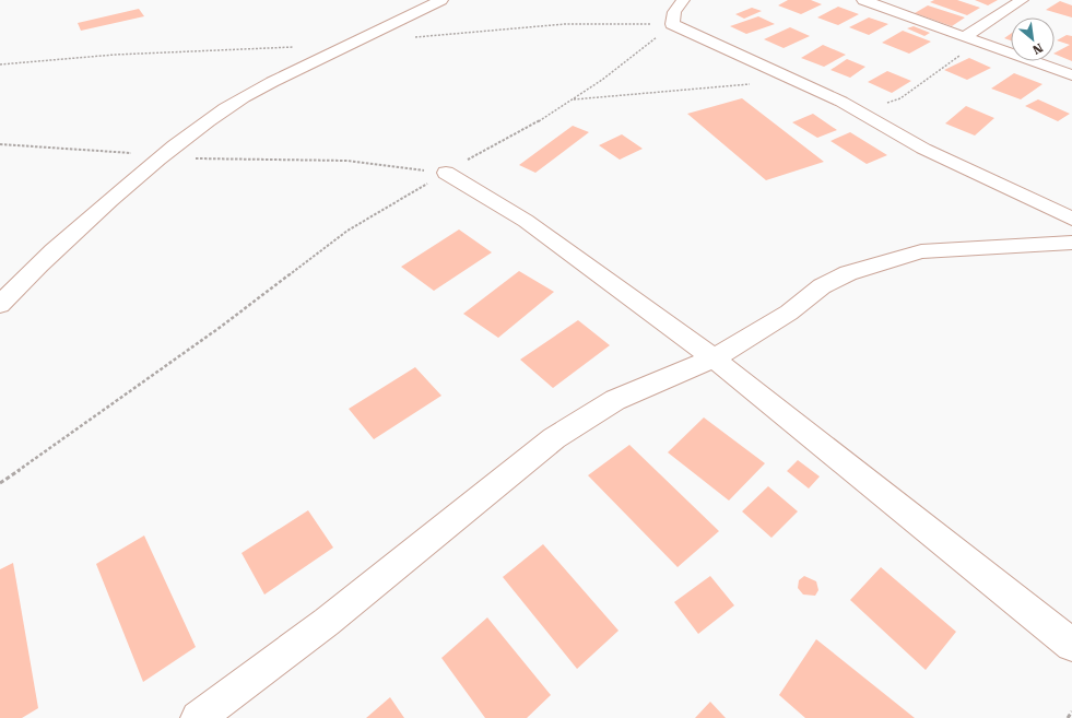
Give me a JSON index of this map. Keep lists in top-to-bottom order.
{
  "north": "bottom right"
}
